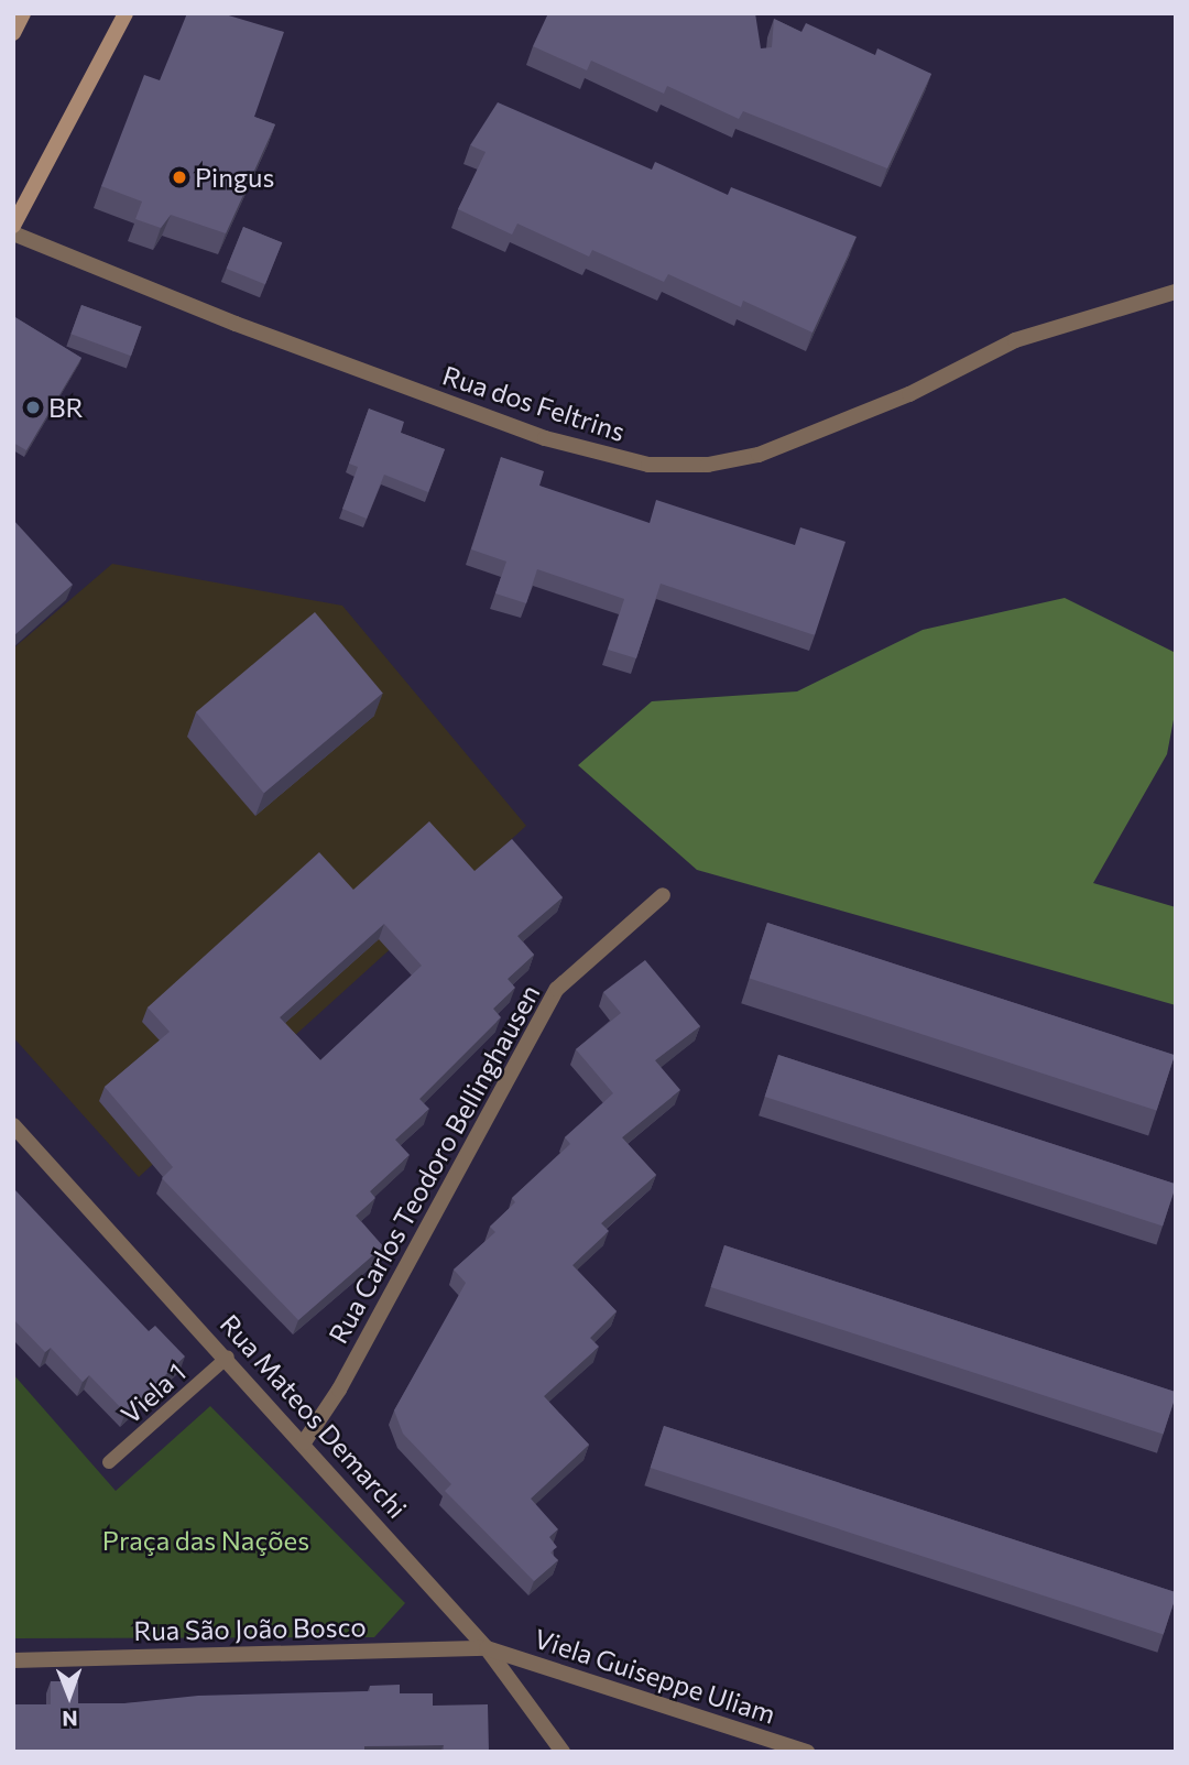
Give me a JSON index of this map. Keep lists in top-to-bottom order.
{
  "streets": {
    "street": [
      "Rua dos Feltrins",
      "Rua Carlos Teodoro Bellinghausen",
      "Rua Mateos Demarchi",
      "Rua São João Bosco",
      "Viela Guiseppe Uliam"
    ],
    "lane": ["Viela 1"]
  },
  "crossings": [
    ["Rua Carlos Teodoro Bellinghausen", "Rua Mateos Demarchi"],
    ["Viela 1", "Rua Mateos Demarchi"],
    ["Rua Mateos Demarchi", "Rua São João Bosco"],
    ["Rua Mateos Demarchi", "Viela Guiseppe Uliam"],
    ["Rua São João Bosco", "Viela Guiseppe Uliam"]
  ],
  "parks": ["Praça das Nações"],
  "places": ["Pingus", "BR"],
  "north": "bottom"
}
